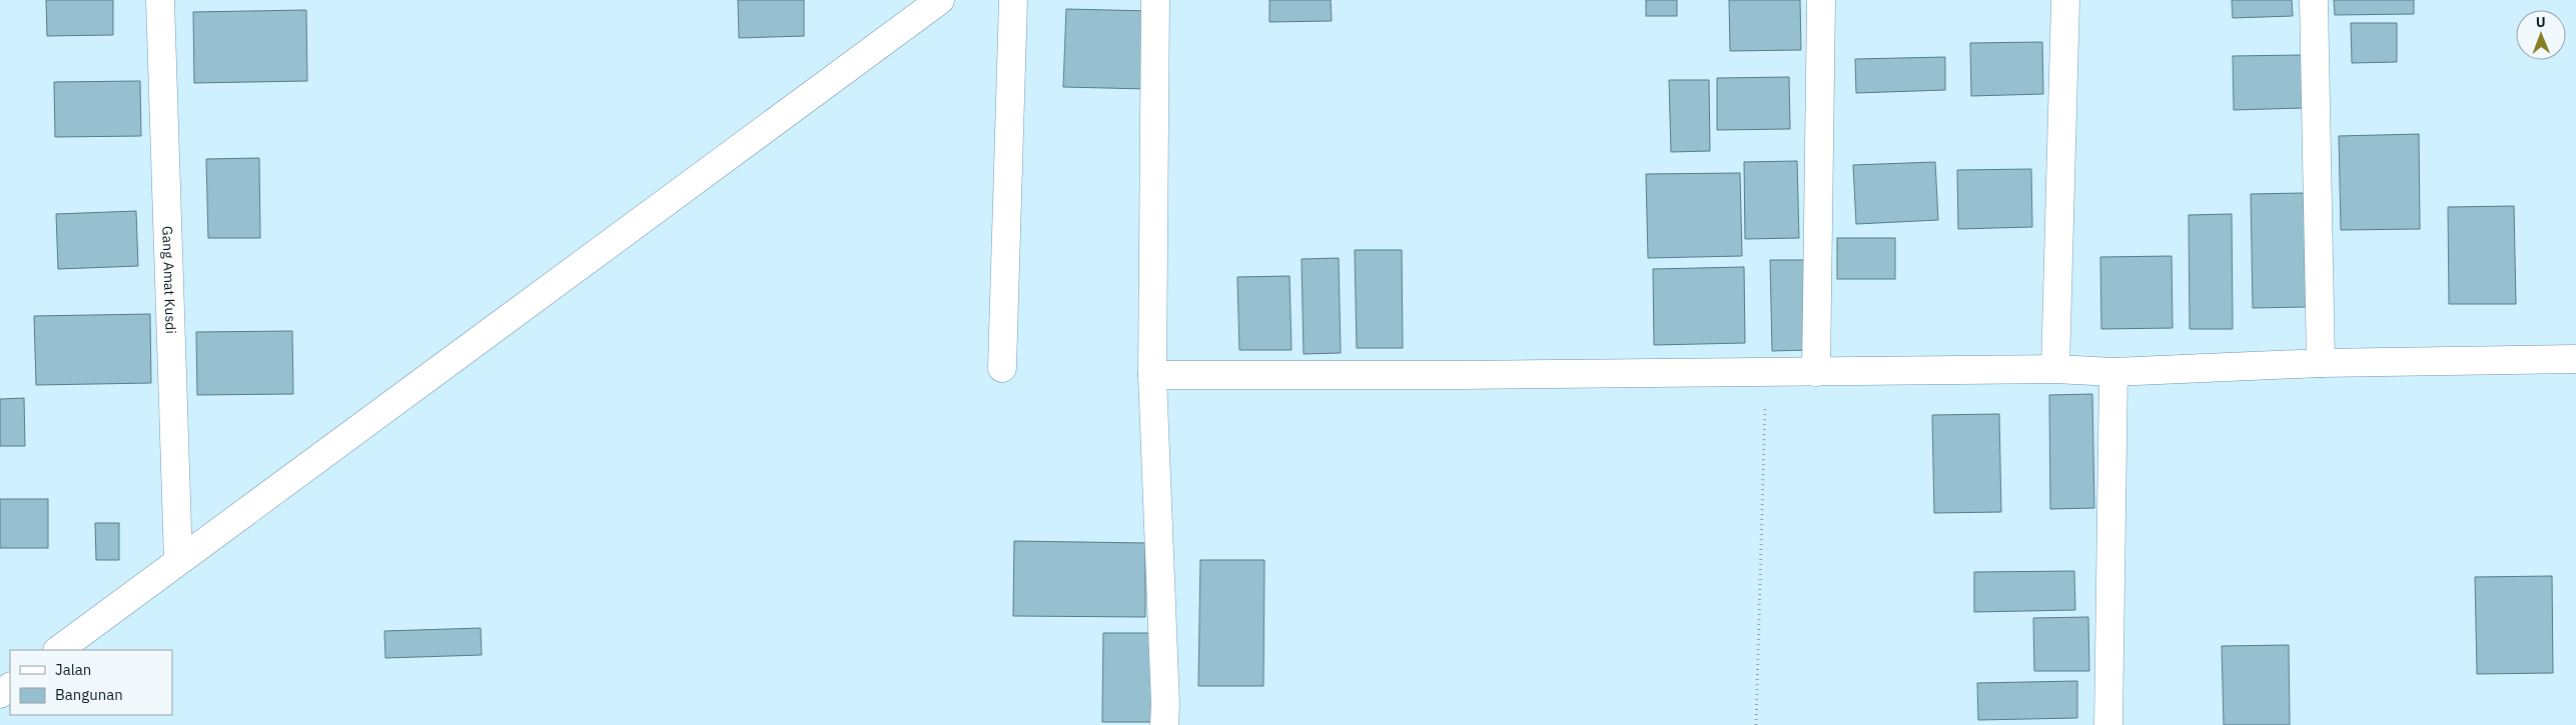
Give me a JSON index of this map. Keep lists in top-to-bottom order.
{
  "streets": {
    "street": ["Gang Amat Kusdi"]
  },
  "legend": ["Jalan", "Bangunan"],
  "north": "top"
}
